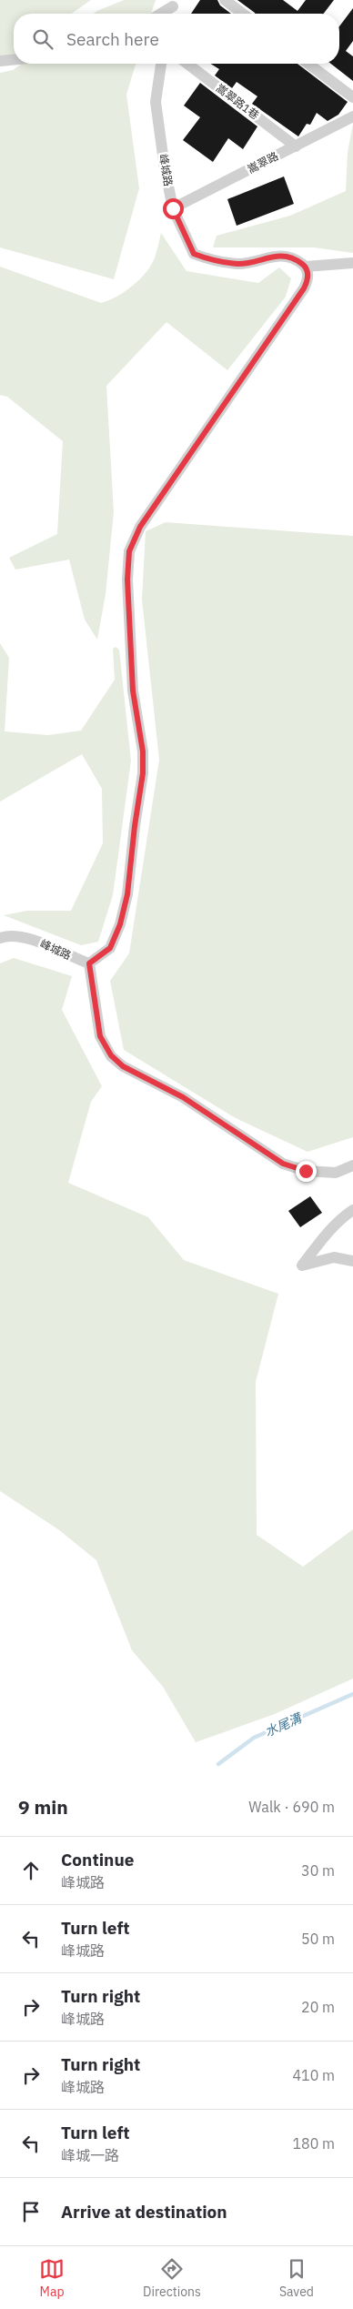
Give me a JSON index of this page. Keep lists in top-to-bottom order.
{
  "streets": {
    "street": ["嵩翠路1巷", "嵩翠路", "峰城路"]
  },
  "crossings": [
    ["嵩翠路1巷", "嵩翠路"],
    ["嵩翠路", "峰城路"]
  ],
  "water": ["水尾溝"],
  "page": {
    "search": "Search here",
    "heading": ["9 min", "Walk · 690 m"],
    "list": [
      ["Continue", "峰城路", "30 m"],
      ["Turn left", "峰城路", "50 m"],
      ["Turn right", "峰城路", "20 m"],
      ["Turn right", "峰城路", "410 m"],
      ["Turn left", "峰城一路", "180 m"],
      "Arrive at destination"
    ],
    "nav": ["Map", "Directions", "Saved"]
  }
}
